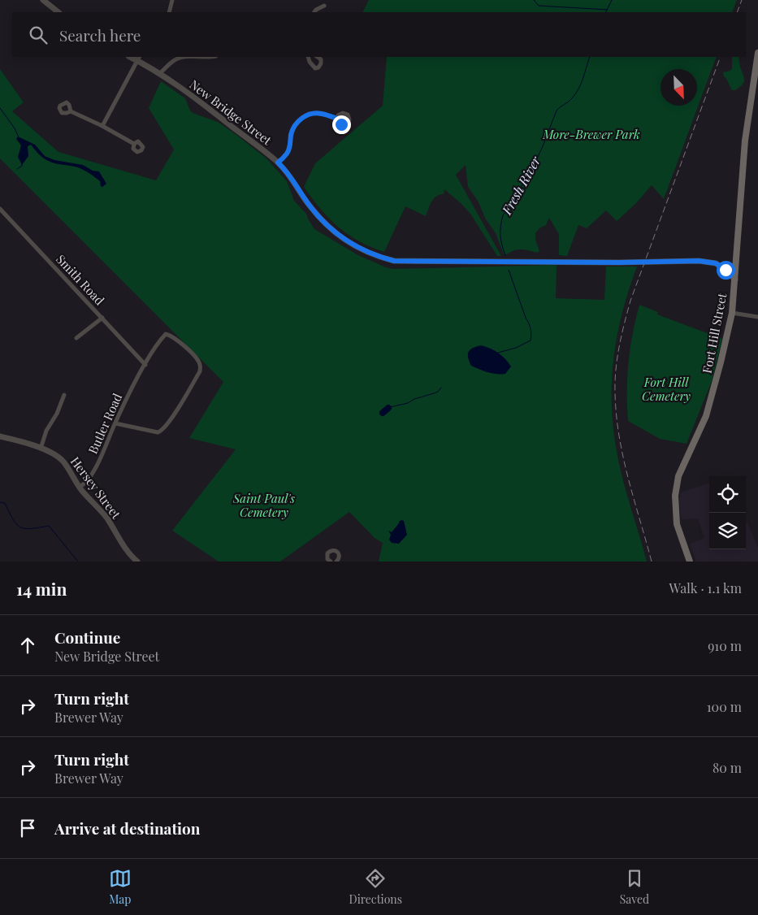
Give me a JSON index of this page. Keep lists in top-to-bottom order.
{
  "streets": {
    "main road": ["Fort Hill Street"],
    "street": [
      "New Bridge Street",
      "Smith Road",
      "Butler Road",
      "Hersey Street"
    ]
  },
  "crossings": [
    ["New Bridge Street", "Fort Hill Street"],
    ["Smith Road", "Butler Road"],
    ["Butler Road", "Hersey Street"]
  ],
  "water": ["Fresh River"],
  "parks": ["More-Brewer Park", "Fort Hill Cemetery", "Saint Paul's Cemetery"],
  "north": "bottom right",
  "page": {
    "search": "Search here",
    "heading": ["14 min", "Walk · 1.1 km"],
    "list": [
      ["Continue", "New Bridge Street", "910 m"],
      ["Turn right", "Brewer Way", "100 m"],
      ["Turn right", "Brewer Way", "80 m"],
      "Arrive at destination"
    ],
    "nav": ["Map", "Directions", "Saved"]
  }
}
